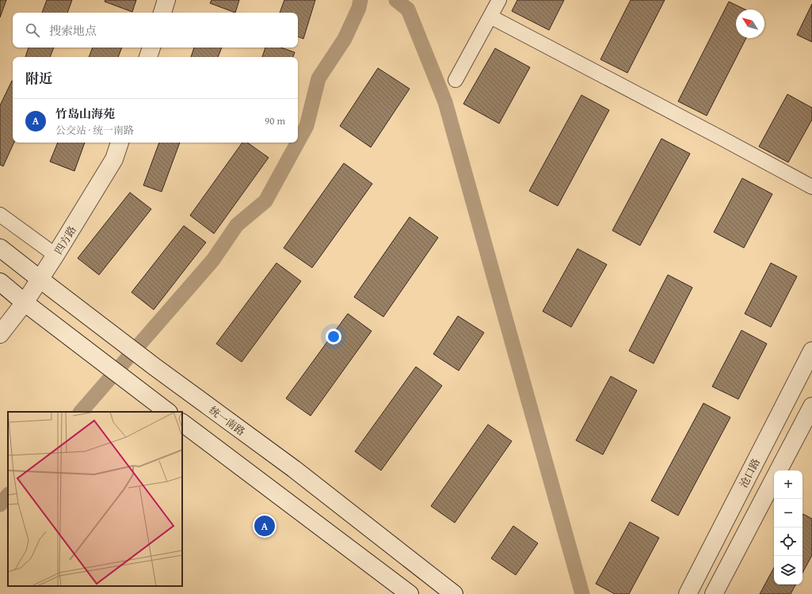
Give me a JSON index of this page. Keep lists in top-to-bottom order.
{
  "streets": {
    "main road": ["四方路", "统一南路", "沧口路"]
  },
  "crossings": [
    ["四方路", "统一南路"]
  ],
  "north": "top left",
  "page": {
    "search": "搜索地点",
    "heading": "附近",
    "list": [
      {
        "mark": "A",
        "name": "竹岛山海苑",
        "note": "公交站 · 统一南路",
        "value": "90 m"
      }
    ],
    "map_buttons": ["+", "−"],
    "pins": "A"
  }
}
